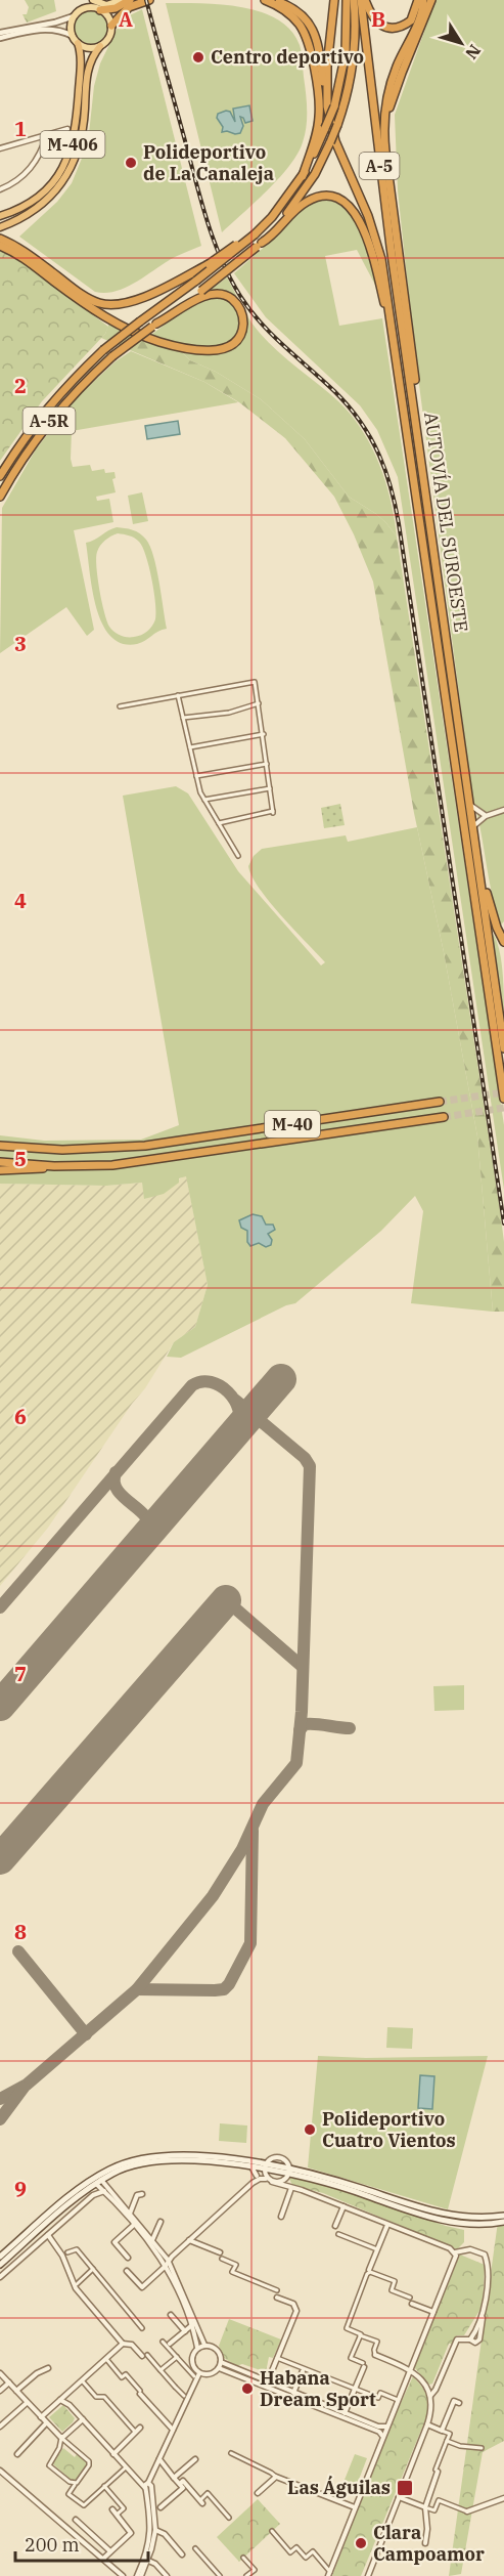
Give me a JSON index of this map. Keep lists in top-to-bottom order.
{
  "streets": {
    "highway": [
      "M-406",
      "A-5",
      "A-5R",
      "AUTOVÍA DEL SUROESTE",
      "M-40"
    ]
  },
  "places": {
    "other": [
      "Centro deportivo",
      "Polideportivo de La Canaleja",
      "Polideportivo Cuatro Vientos",
      "Habana Dream Sport",
      "Clara Campoamor"
    ],
    "transit": ["Las Águilas"]
  },
  "scale_bar": "200 m",
  "north": "bottom right",
  "grid": {
    "columns": ["A", "B"],
    "rows": [
      "1",
      "2",
      "3",
      "4",
      "5",
      "6",
      "7",
      "8",
      "9"
    ]
  }
}
